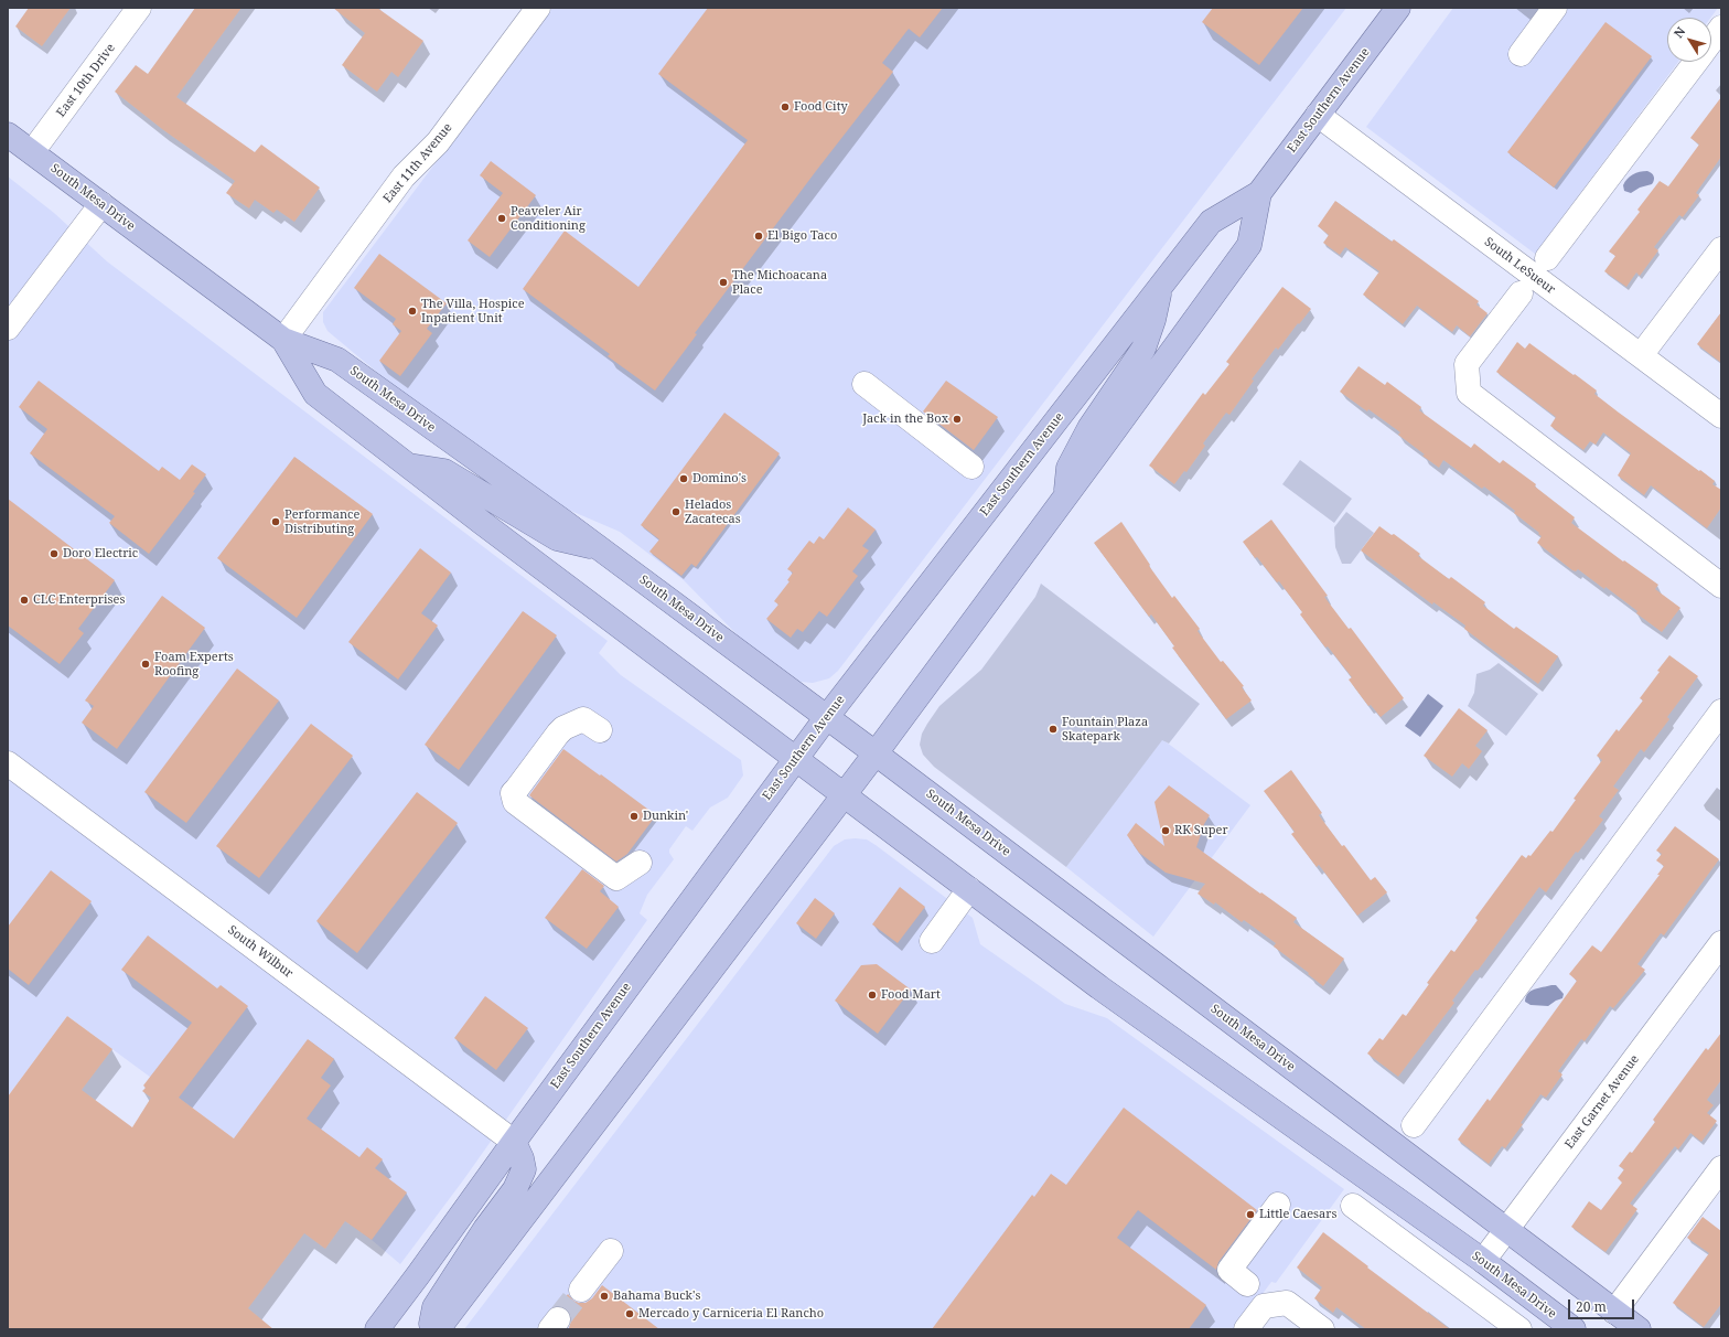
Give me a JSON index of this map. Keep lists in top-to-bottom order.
{
  "streets": {
    "main road": ["East Southern Avenue", "South Mesa Drive"],
    "street": [
      "East 10th Drive",
      "East 11th Avenue",
      "South LeSueur",
      "South Wilbur",
      "East Garnet Avenue"
    ]
  },
  "crossings": [
    ["East 10th Drive", "South Mesa Drive"],
    ["East Southern Avenue", "South Mesa Drive"],
    ["East Southern Avenue", "South LeSueur"],
    ["East Southern Avenue", "South Wilbur"],
    ["East 11th Avenue", "South Mesa Drive"],
    ["South Mesa Drive", "East Garnet Avenue"]
  ],
  "places": [
    "Food City",
    "Peaveler Air Conditioning",
    "El Bigo Taco",
    "The Michoacana Place",
    "The Villa, Hospice Inpatient Unit",
    "Jack in the Box",
    "Domino's",
    "Helados Zacatecas",
    "Performance Distributing",
    "Doro Electric",
    "CLC Enterprises",
    "Foam Experts Roofing",
    "Fountain Plaza Skatepark",
    "Dunkin'",
    "RK Super",
    "Food Mart",
    "Little Caesars",
    "Bahama Buck's",
    "Mercado y Carniceria El Rancho"
  ],
  "scale_bar": "20 m",
  "north": "top left"
}
